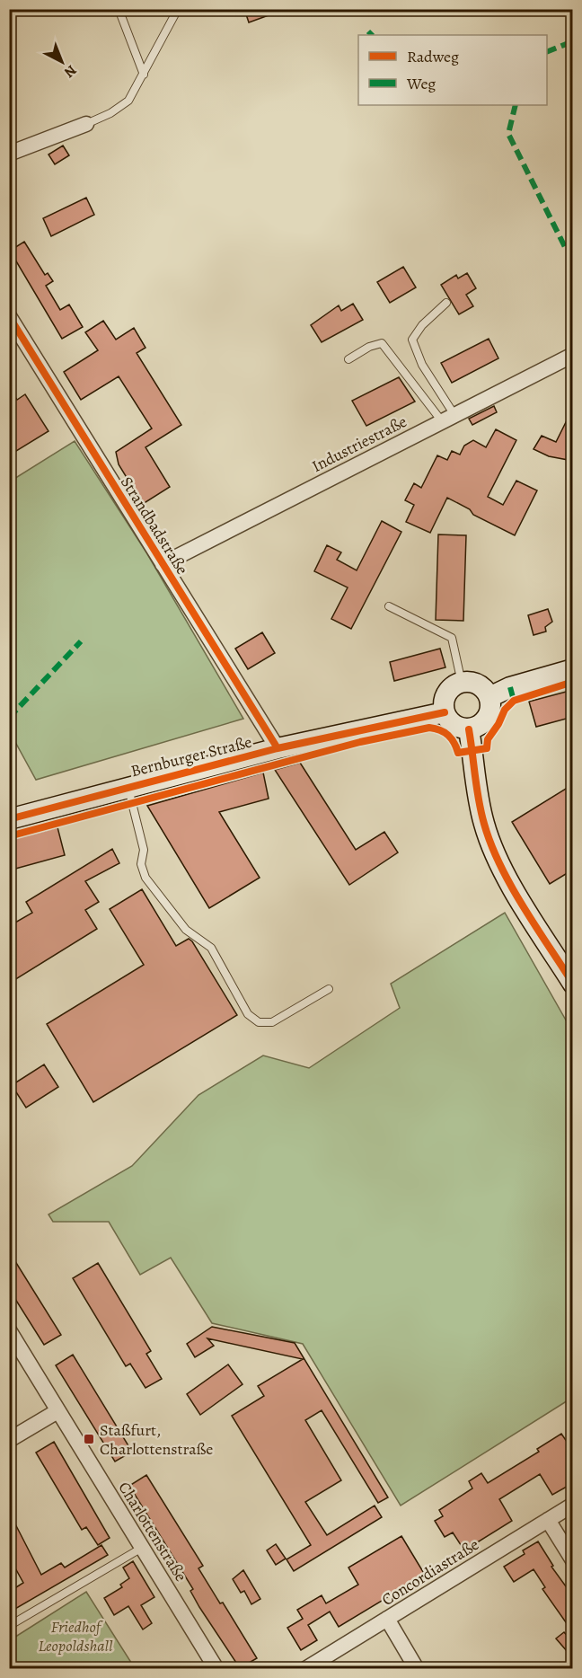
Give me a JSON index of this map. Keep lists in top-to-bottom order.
{
  "streets": {
    "main road": ["Bernburger Straße"],
    "street": [
      "Industriestraße",
      "Strandbadstraße",
      "Charlottenstraße",
      "Concordiastraße"
    ]
  },
  "crossings": [
    ["Industriestraße", "Strandbadstraße"],
    ["Strandbadstraße", "Bernburger Straße"]
  ],
  "parks": ["Friedhof Leopoldshall"],
  "places": {
    "transit": ["Staßfurt, Charlottenstraße"]
  },
  "legend": ["Radweg", "Weg"],
  "north": "bottom right"
}
